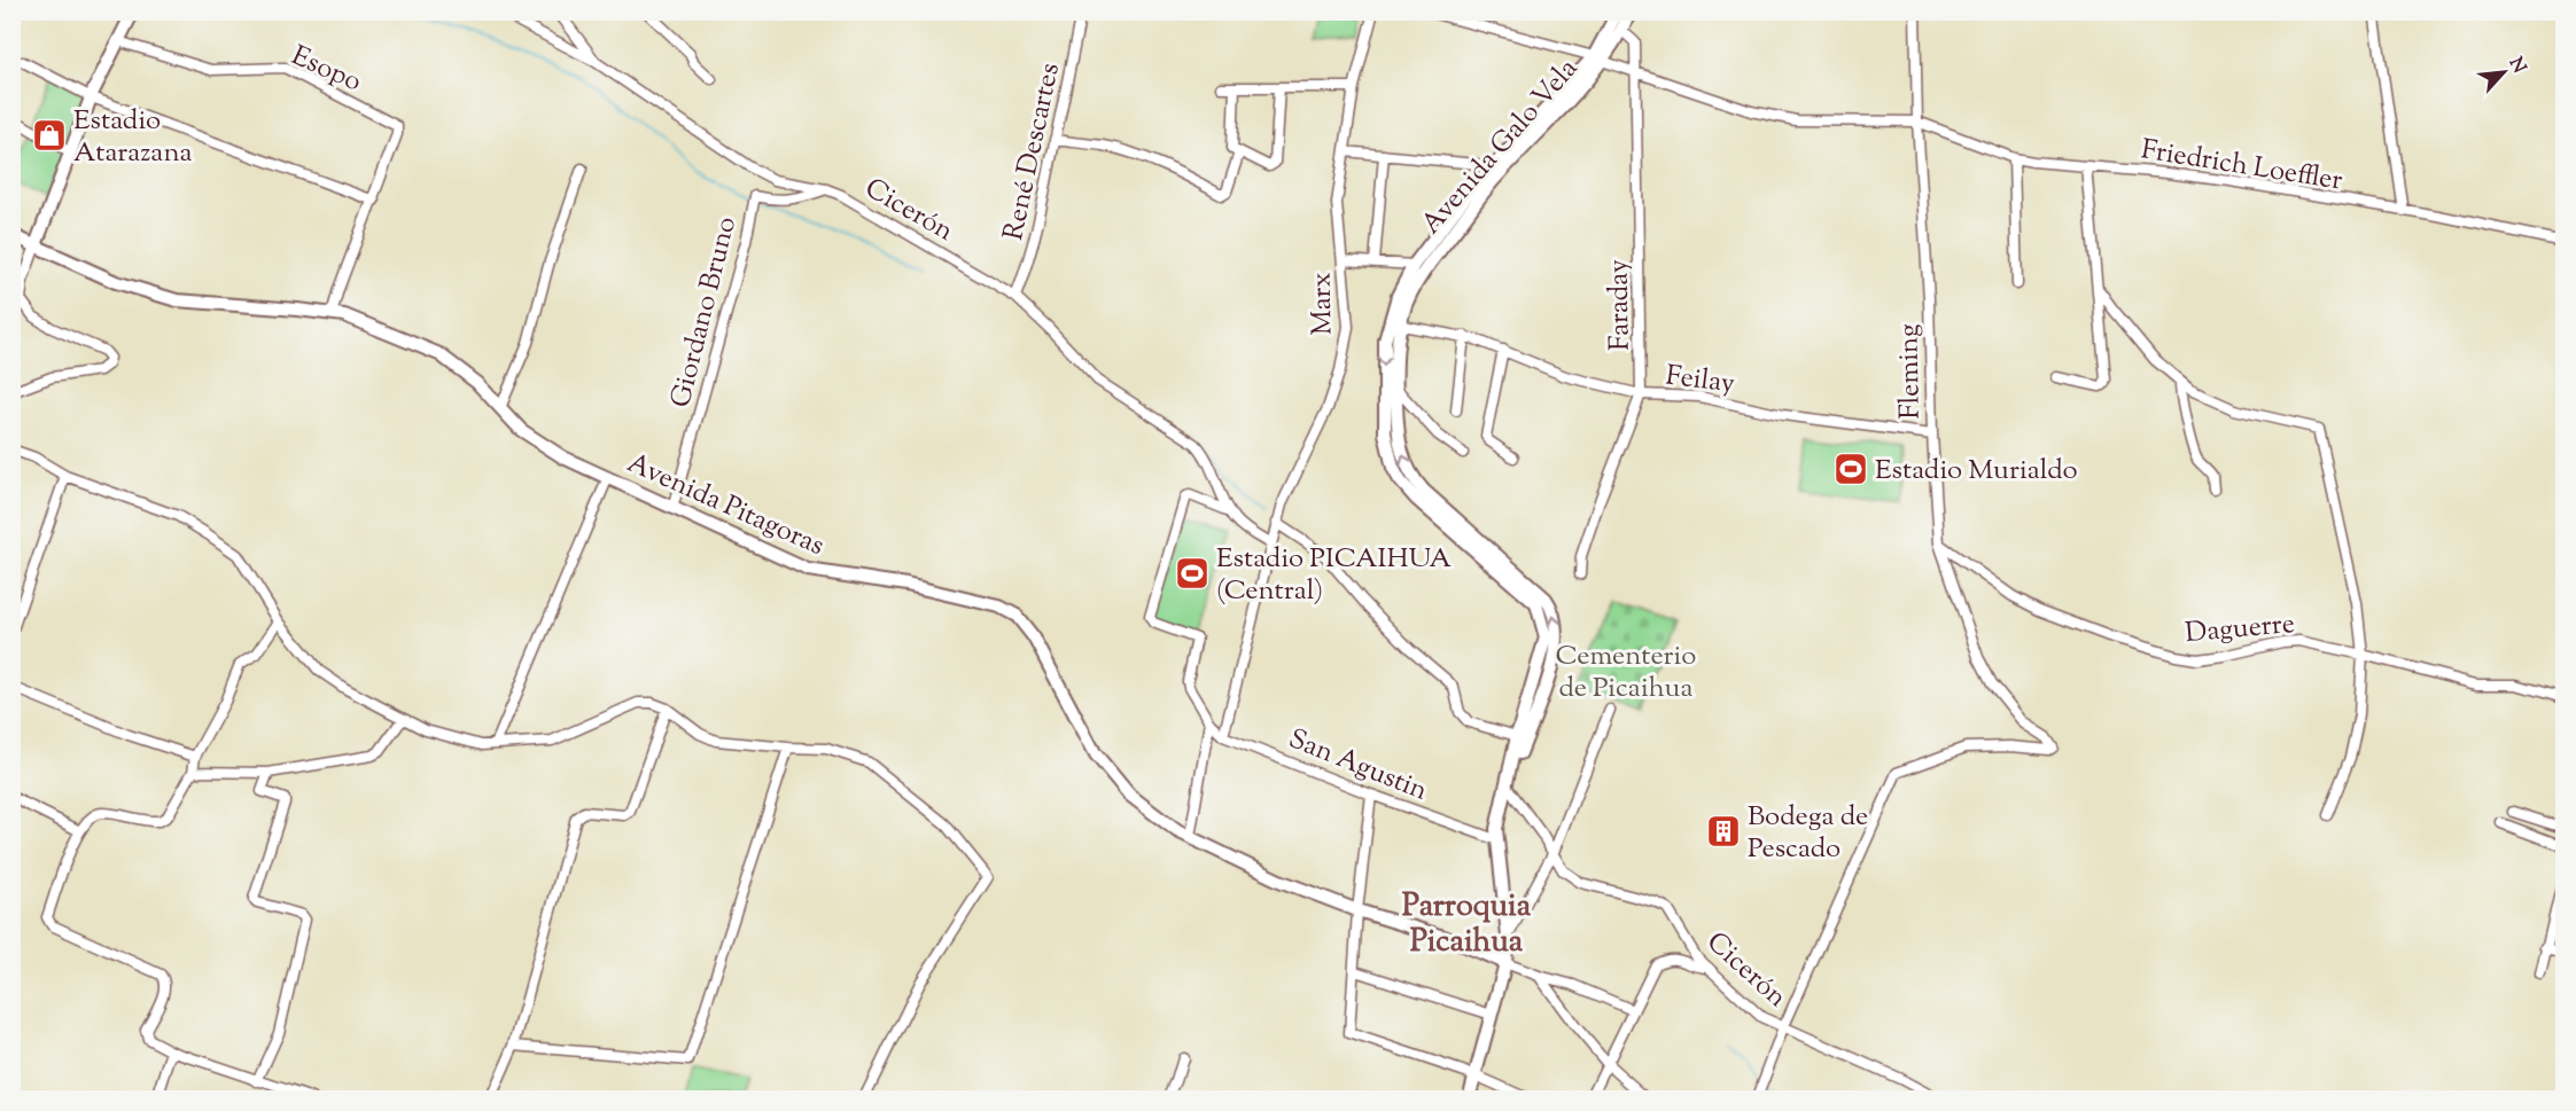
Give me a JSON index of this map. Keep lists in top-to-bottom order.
{
  "streets": {
    "main road": ["Avenida Galo Vela", "Avenida Pitagoras"],
    "street": [
      "Esopo",
      "René Descartes",
      "Friedrich Loeffler",
      "Cicerón",
      "Marx",
      "Faraday",
      "Giordano Bruno",
      "Fleming",
      "Feilay",
      "Daguerre",
      "San Agustin"
    ]
  },
  "crossings": [
    ["Avenida Galo Vela", "Cicerón"],
    ["Avenida Galo Vela", "Faraday"],
    ["Avenida Galo Vela", "Feilay"],
    ["Avenida Galo Vela", "Avenida Pitagoras"],
    ["Avenida Galo Vela", "San Agustin"],
    ["René Descartes", "Cicerón"],
    ["Friedrich Loeffler", "Fleming"],
    ["Cicerón", "Marx"],
    ["Cicerón", "Giordano Bruno"],
    ["Cicerón", "Fleming"],
    ["Marx", "San Agustin"],
    ["Faraday", "Feilay"],
    ["Giordano Bruno", "Avenida Pitagoras"],
    ["Fleming", "Feilay"],
    ["Fleming", "Daguerre"]
  ],
  "districts": ["Parroquia Picaihua"],
  "parks": ["Cementerio de Picaihua"],
  "places": {
    "shop": ["Estadio Atarazana"],
    "sports": ["Estadio Murialdo", "Estadio PICAIHUA (Central)"],
    "building": ["Bodega de Pescado"]
  },
  "north": "top right"
}
